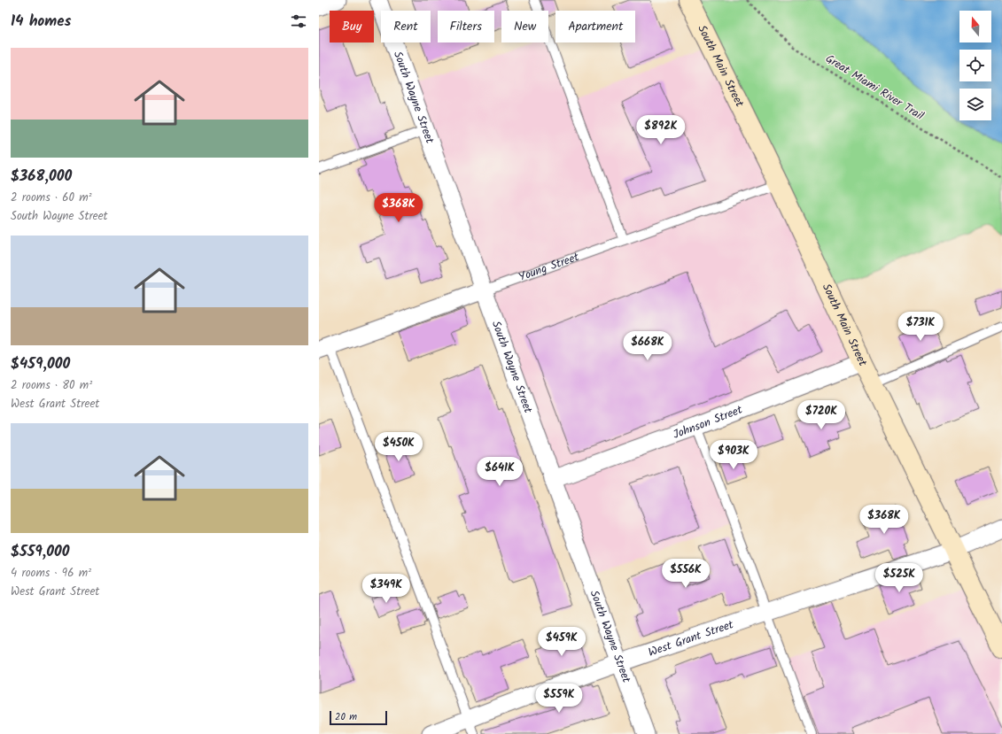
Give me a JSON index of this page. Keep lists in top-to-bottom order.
{
  "streets": {
    "main road": ["South Main Street"],
    "street": [
      "South Wayne Street",
      "Young Street",
      "Johnson Street",
      "West Grant Street"
    ],
    "path": ["Great Miami River Trail"]
  },
  "crossings": [
    ["South Main Street", "Young Street"],
    ["South Main Street", "Johnson Street"],
    ["South Main Street", "West Grant Street"],
    ["South Wayne Street", "Young Street"],
    ["South Wayne Street", "Johnson Street"],
    ["South Wayne Street", "West Grant Street"]
  ],
  "scale_bar": "20 m",
  "north": "top",
  "page": {
    "heading": "14 homes",
    "chip": [
      "Buy",
      "Rent",
      "Filters",
      "New",
      "Apartment"
    ],
    "list": [
      {
        "name": "$368,000",
        "note": "2 rooms · 60 m² · South Wayne Street"
      },
      {
        "name": "$459,000",
        "note": "2 rooms · 80 m² · West Grant Street"
      },
      {
        "name": "$559,000",
        "note": "4 rooms · 96 m² · West Grant Street"
      }
    ],
    "price": [
      "$892K",
      "$368K",
      "$731K",
      "$668K",
      "$720K",
      "$450K",
      "$903K",
      "$641K",
      "$368K",
      "$556K",
      "$525K",
      "$349K",
      "$459K",
      "$559K"
    ],
    "scale": "20 m"
  }
}
